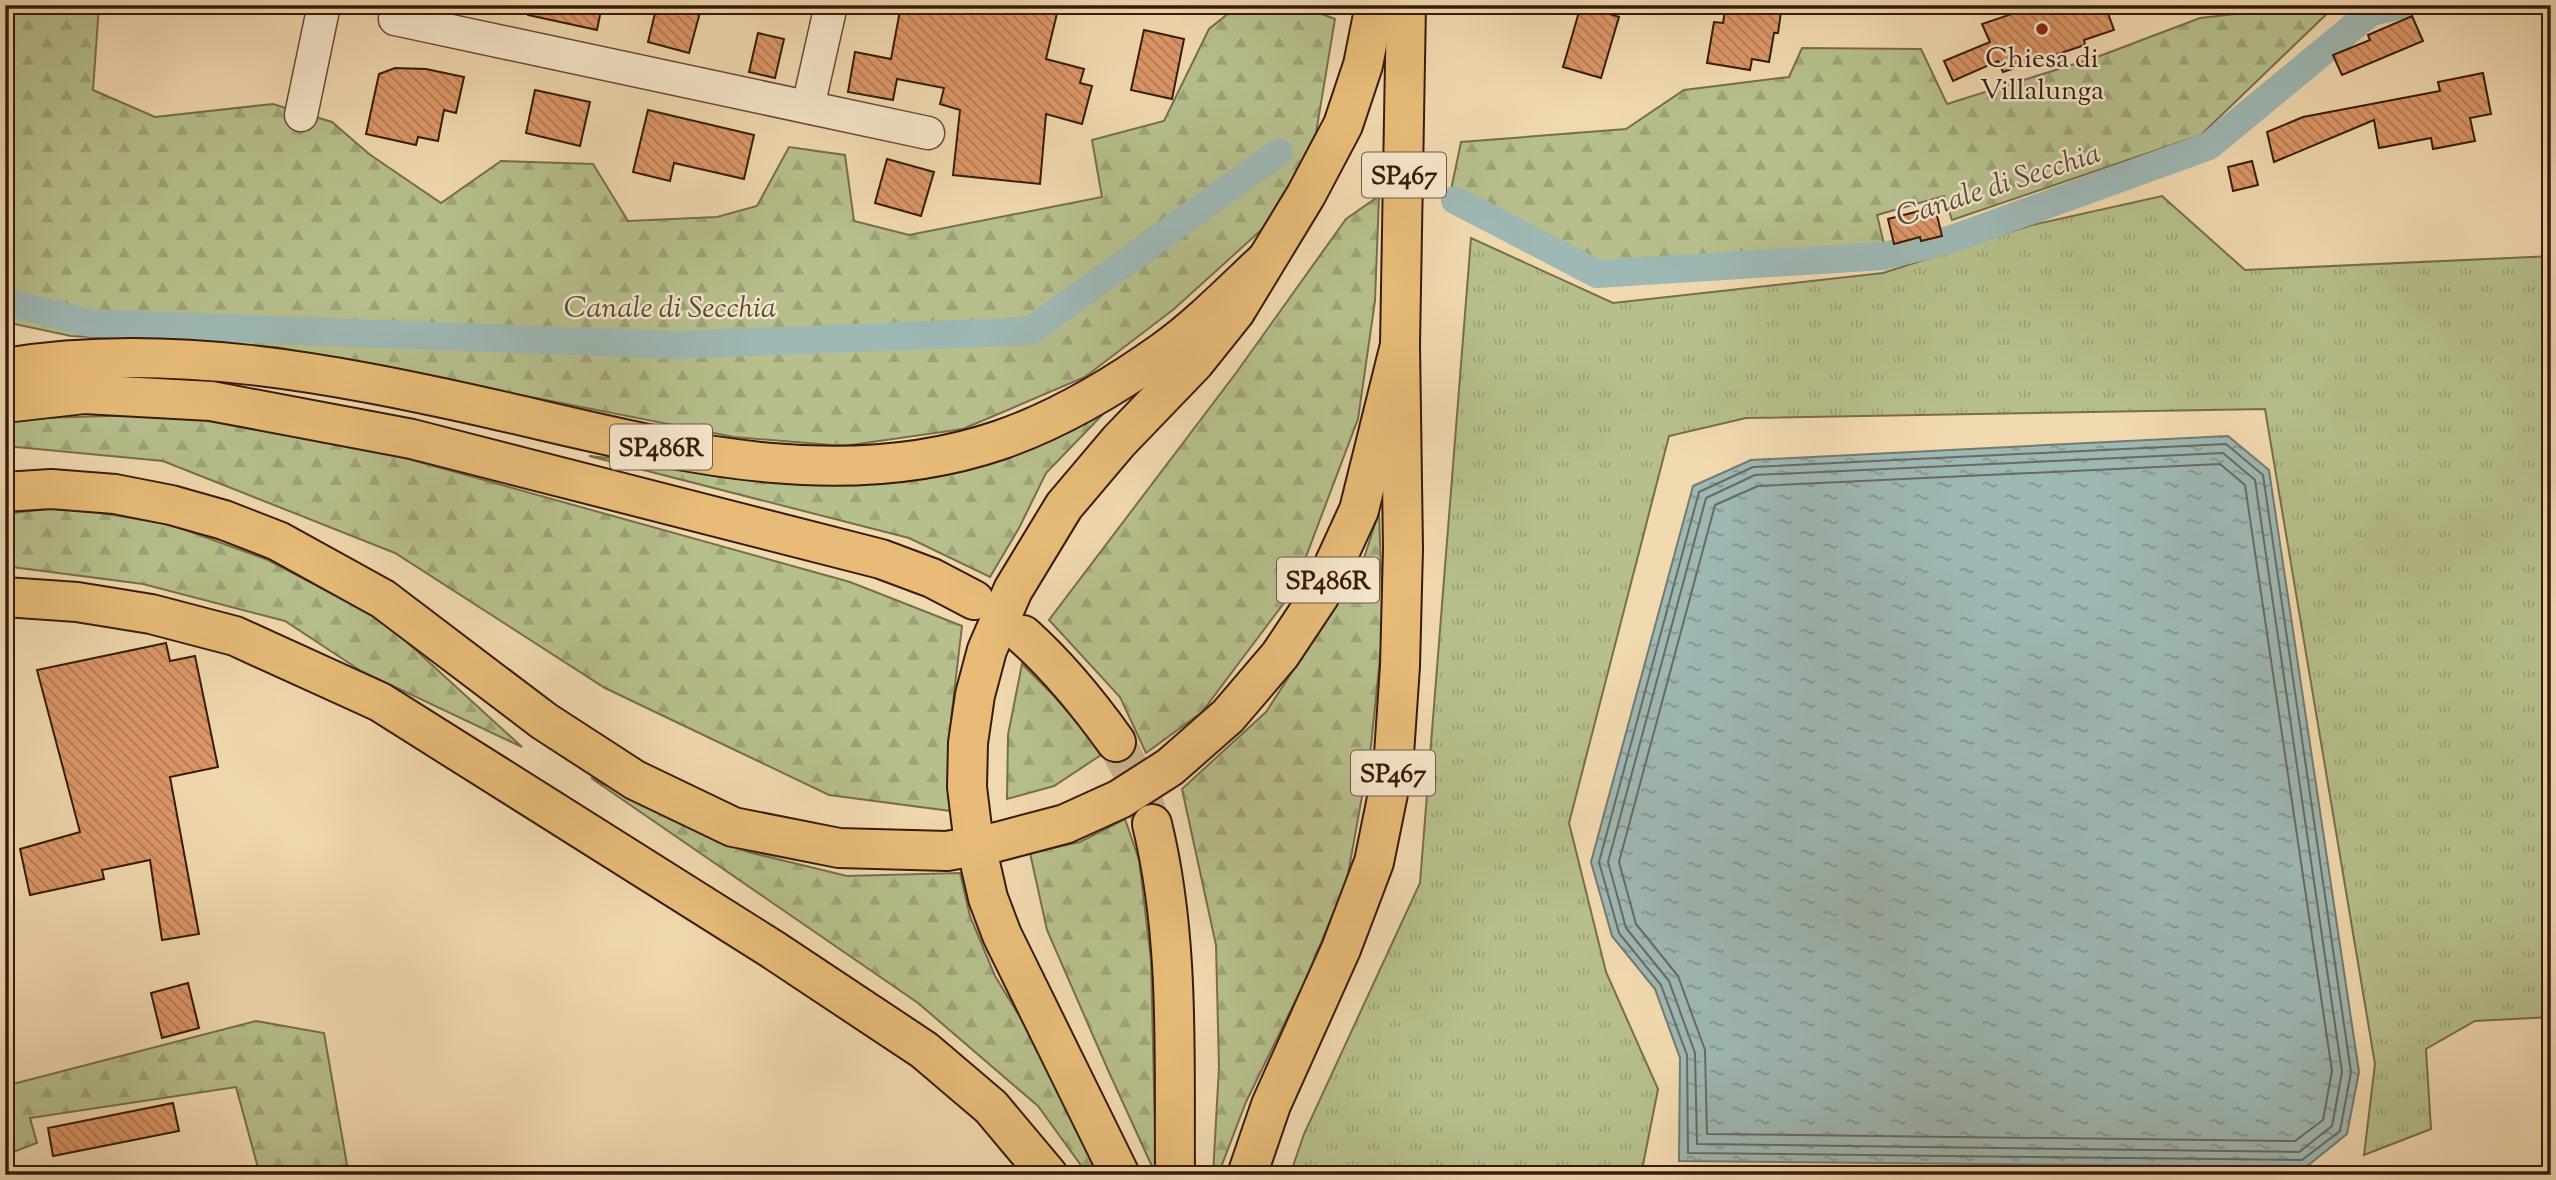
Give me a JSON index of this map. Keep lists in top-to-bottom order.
{
  "streets": {
    "main road": ["SP467", "SP486R"]
  },
  "crossings": [
    ["SP467", "SP486R"]
  ],
  "water": ["Canale di Secchia"],
  "places": ["Chiesa di Villalunga"]
}
